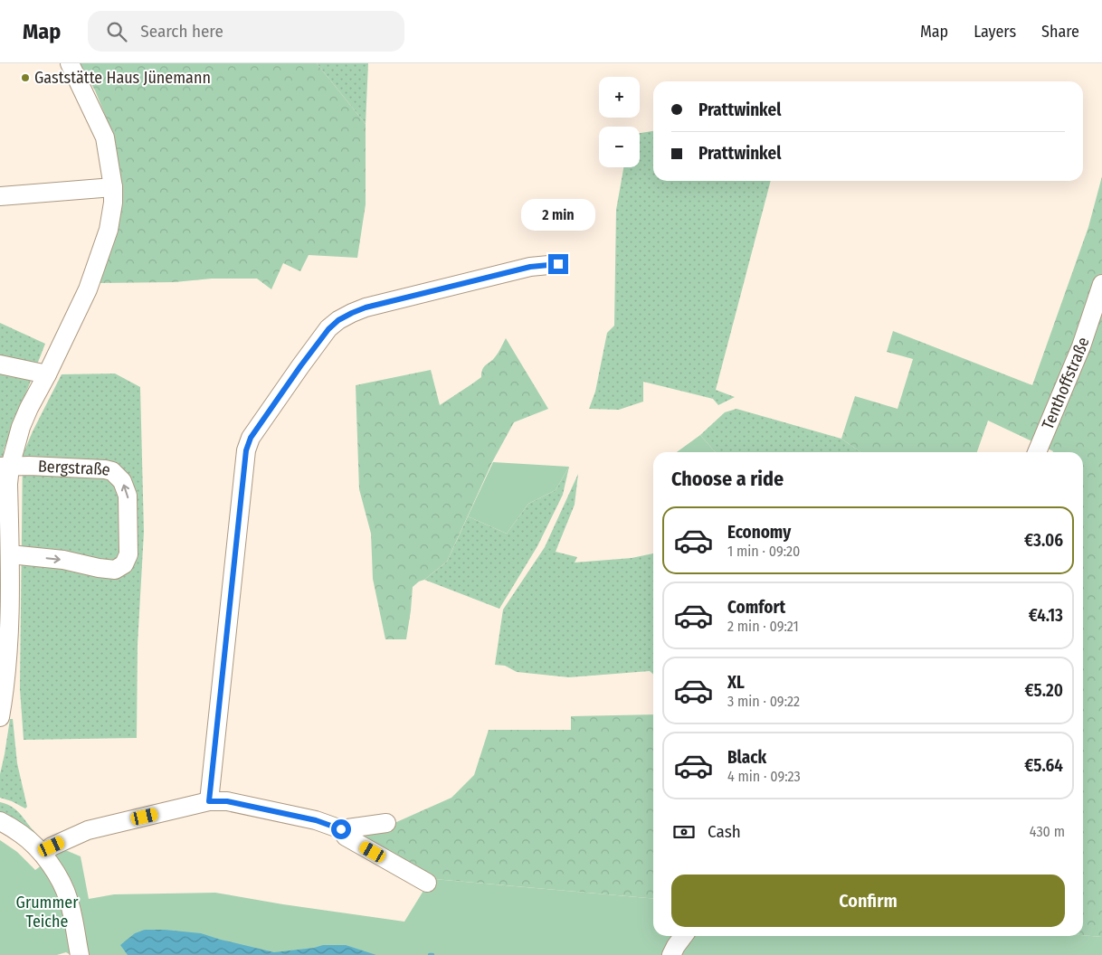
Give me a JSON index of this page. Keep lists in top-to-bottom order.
{
  "streets": {
    "street": ["Tenthoffstraße", "Bergstraße"]
  },
  "parks": ["Grummer Teiche"],
  "places": ["Gaststätte Haus Jünemann"],
  "page": {
    "header": "Map",
    "search": "Search here",
    "nav": ["Map", "Layers", "Share"],
    "map_buttons": ["+", "−"],
    "banner": ["Prattwinkel", "Prattwinkel"],
    "bubble": "2 min",
    "heading": "Choose a ride",
    "list": [
      {
        "name": "Economy",
        "note": "1 min · 09:20",
        "value": "€3.06"
      },
      {
        "name": "Comfort",
        "note": "2 min · 09:21",
        "value": "€4.13"
      },
      {
        "name": "XL",
        "note": "3 min · 09:22",
        "value": "€5.20"
      },
      {
        "name": "Black",
        "note": "4 min · 09:23",
        "value": "€5.64"
      }
    ],
    "pay": ["Cash", "430 m"],
    "buttons": "Confirm"
  }
}
